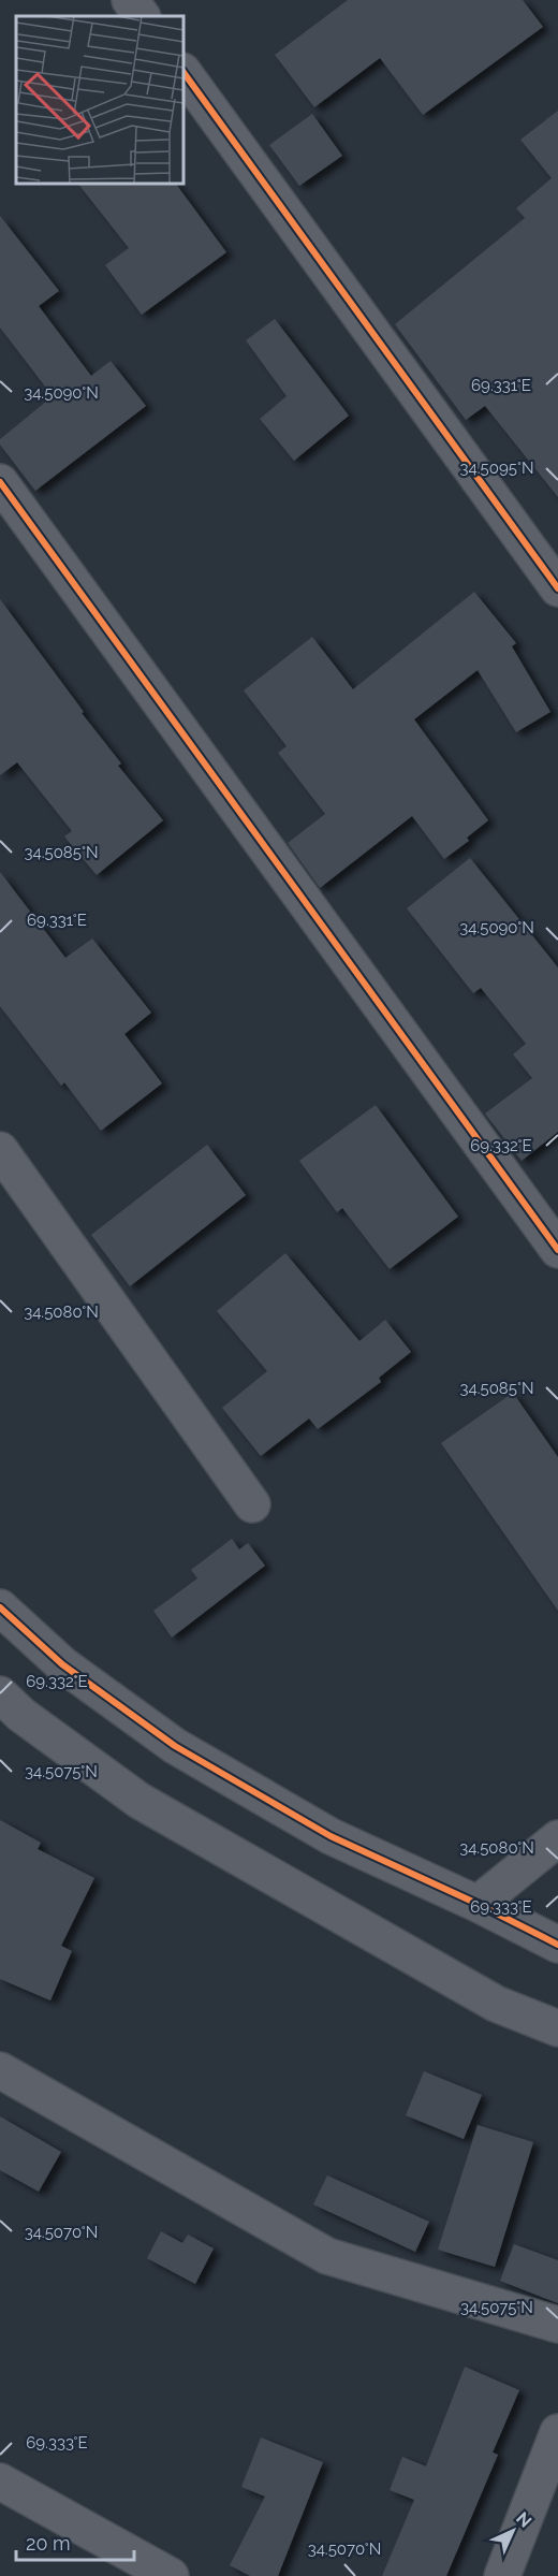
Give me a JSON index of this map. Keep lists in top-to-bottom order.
{
  "scale_bar": "20 m",
  "north": "top right",
  "coordinates": [
    "69.331°E",
    "34.5090°N",
    "34.5095°N",
    "34.5085°N",
    "69.332°E",
    "34.5080°N",
    "34.5075°N",
    "69.333°E",
    "34.5070°N"
  ]
}
